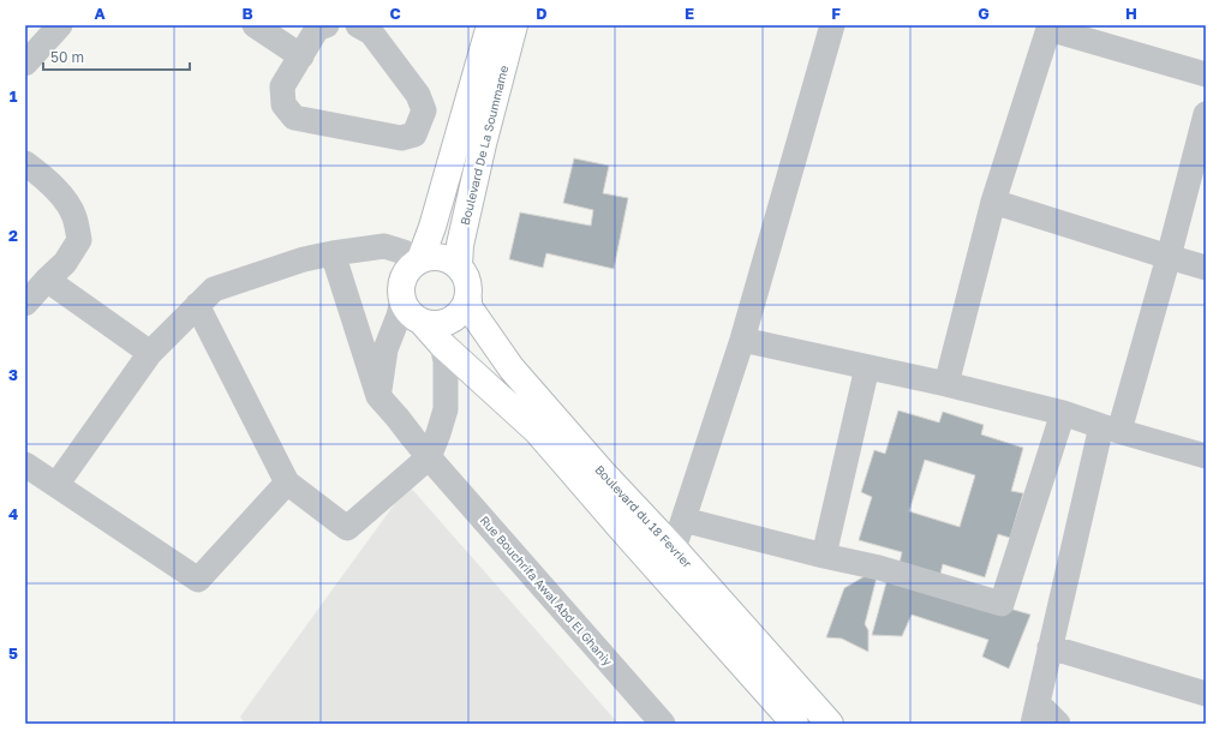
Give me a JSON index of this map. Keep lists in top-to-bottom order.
{
  "streets": {
    "main road": ["Boulevard De La Soummame", "Boulevard du 18 Fevrier"],
    "street": ["Rue Bouchrifa Awal Abd El Ghaniy"]
  },
  "crossings": [
    ["Boulevard De La Soummame", "Boulevard du 18 Fevrier"]
  ],
  "scale_bar": "50 m",
  "grid": {
    "columns": [
      "A",
      "B",
      "C",
      "D",
      "E",
      "F",
      "G",
      "H"
    ],
    "rows": [
      "1",
      "2",
      "3",
      "4",
      "5"
    ]
  }
}
